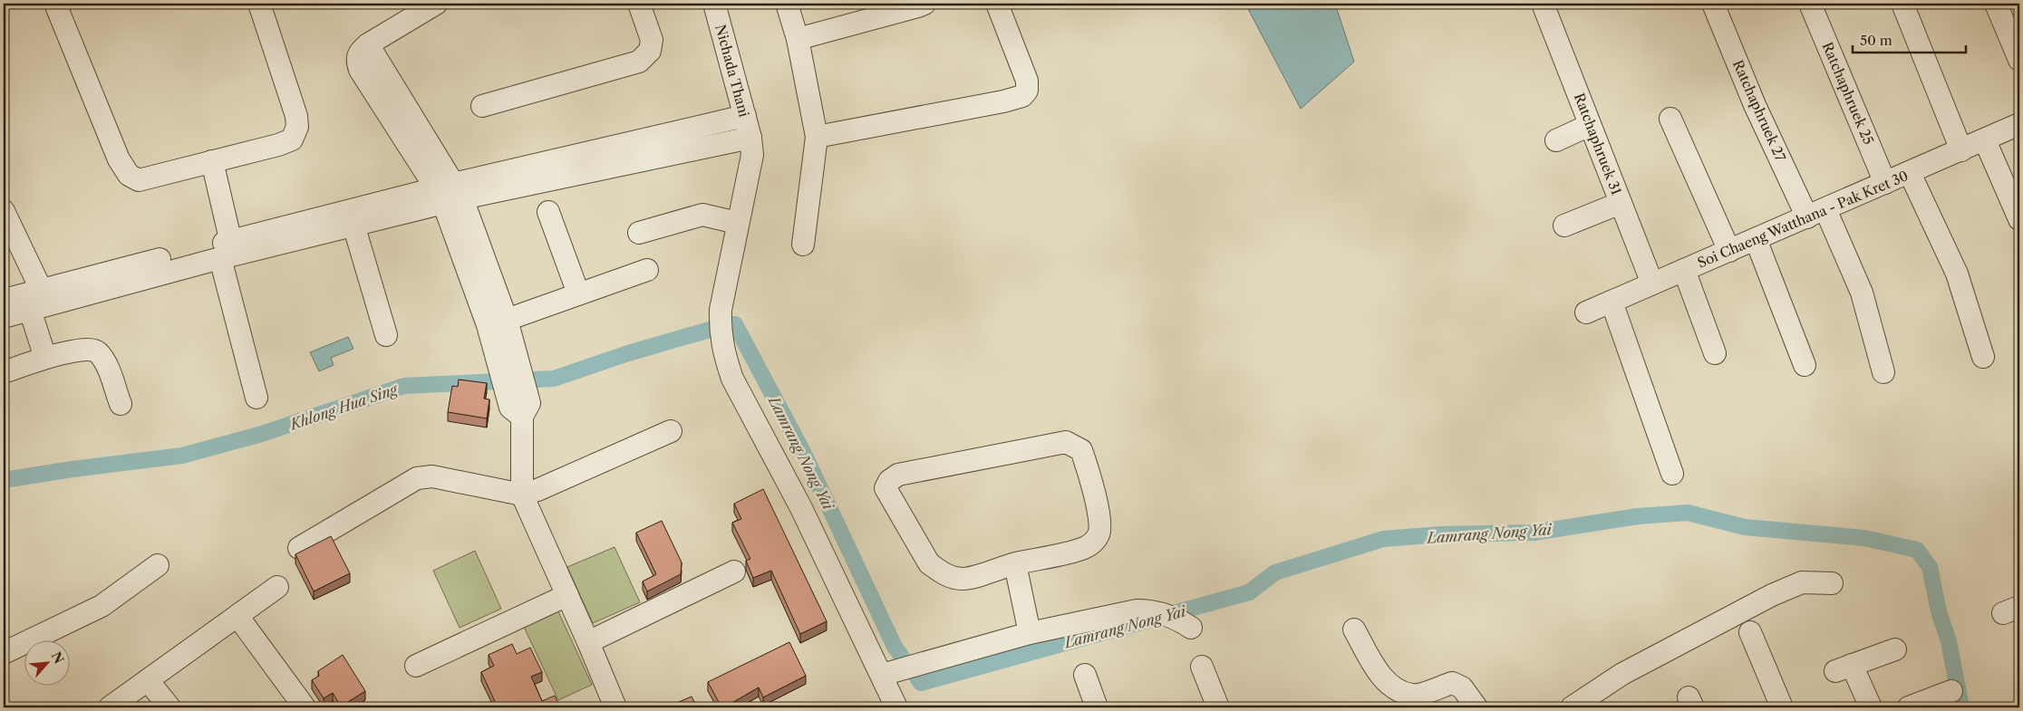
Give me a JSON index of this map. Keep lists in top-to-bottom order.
{
  "streets": {
    "street": [
      "Nichada Thani",
      "Ratchaphruek 25",
      "Ratchaphruek 27",
      "Ratchaphruek 31",
      "Soi Chaeng Watthana - Pak Kret 30"
    ]
  },
  "crossings": [
    ["Ratchaphruek 25", "Soi Chaeng Watthana - Pak Kret 30"],
    ["Ratchaphruek 27", "Soi Chaeng Watthana - Pak Kret 30"],
    ["Ratchaphruek 31", "Soi Chaeng Watthana - Pak Kret 30"]
  ],
  "water": ["Khlong Hua Sing", "Lamrang Nong Yai"],
  "scale_bar": "50 m",
  "north": "top right"
}
